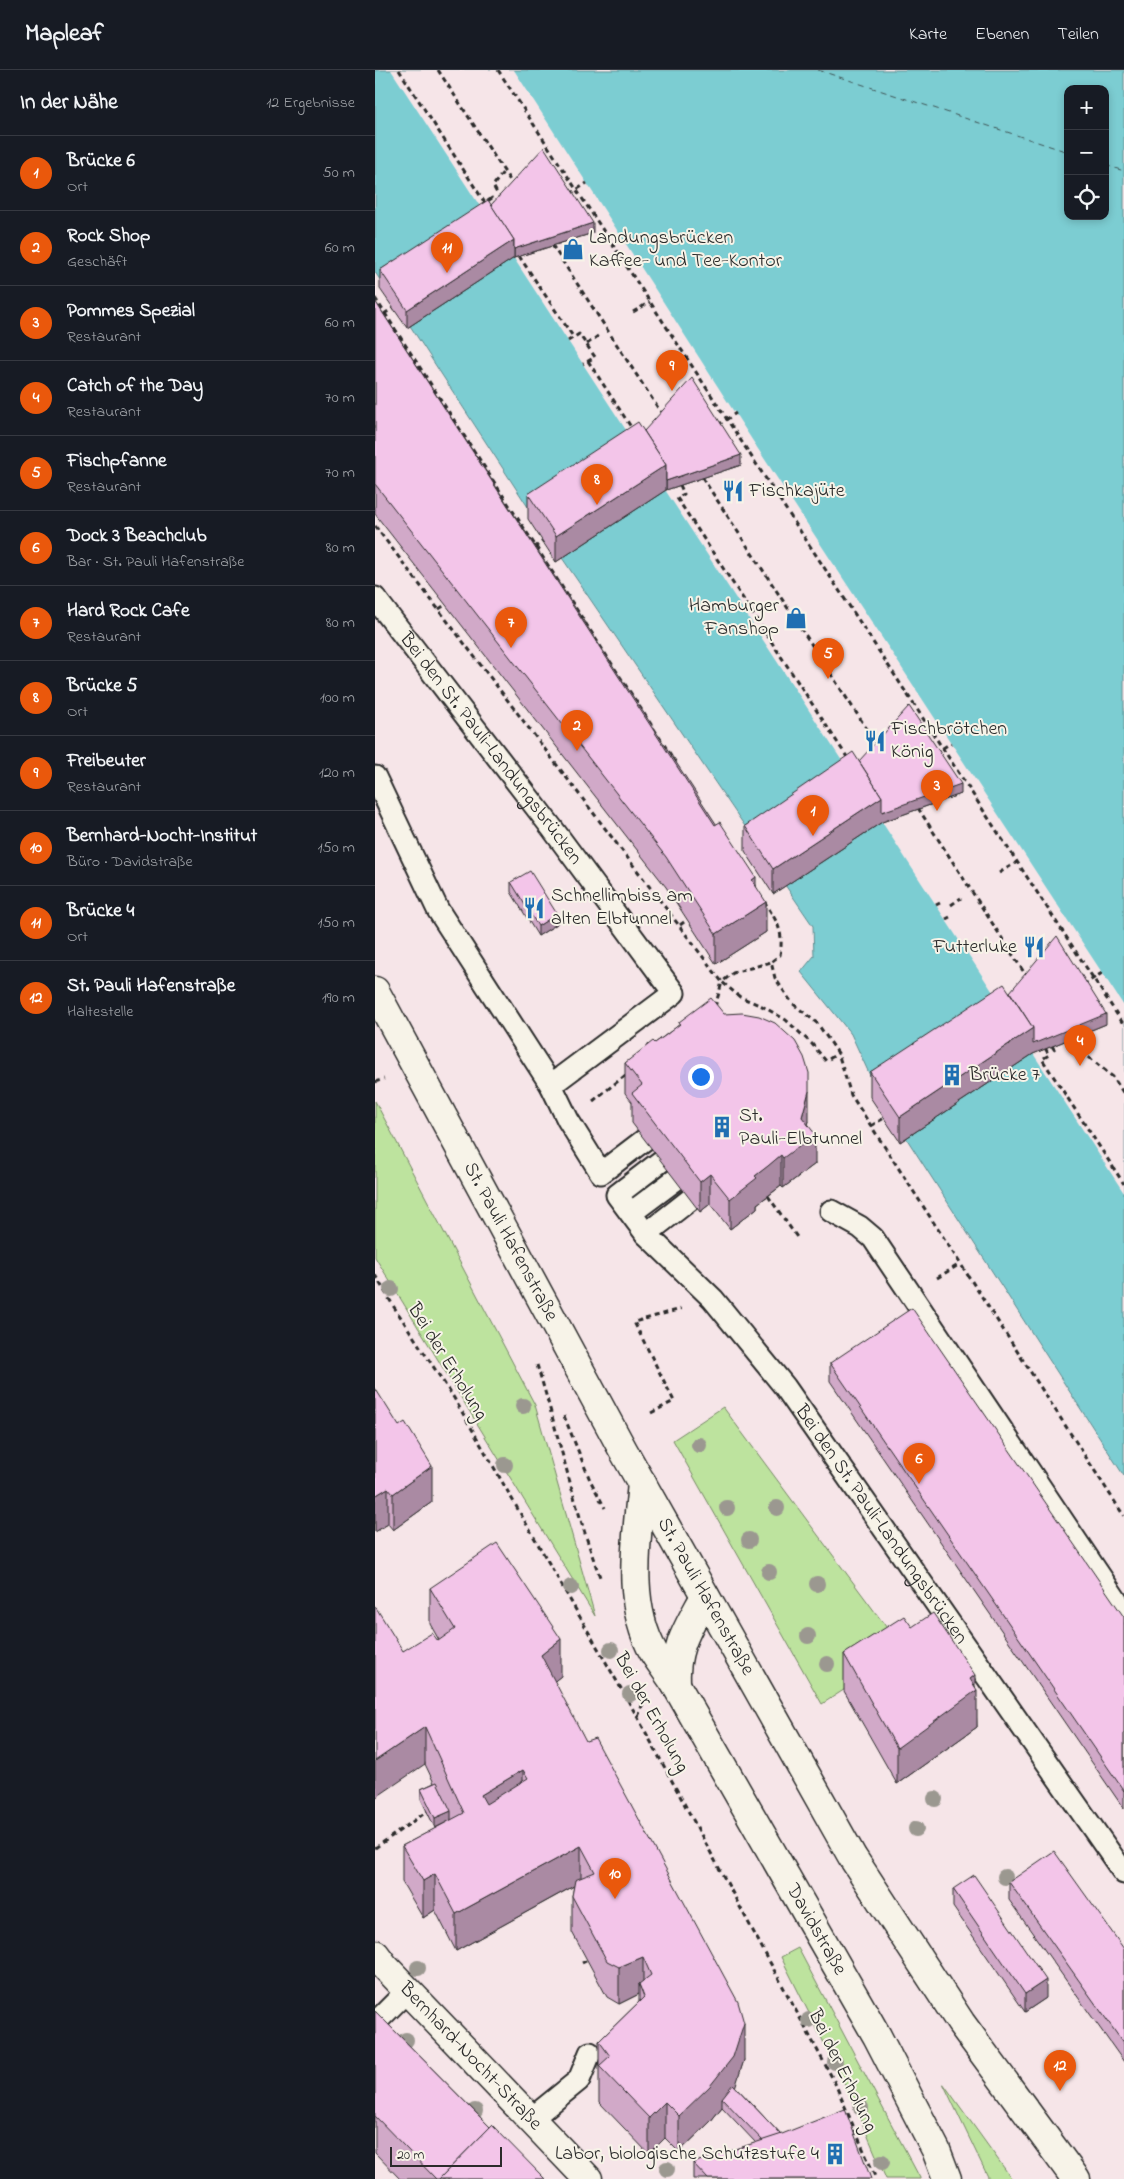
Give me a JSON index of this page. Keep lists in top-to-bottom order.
{
  "streets": {
    "main road": ["St. Pauli Hafenstraße", "Davidstraße", "Bernhard-Nocht-Straße"],
    "lane": ["Bei den St. Pauli-Landungsbrücken"],
    "path": ["Bei der Erholung"]
  },
  "crossings": [
    ["St. Pauli Hafenstraße", "Davidstraße"]
  ],
  "places": {
    "shop": ["Landungsbrücken Kaffee- und Tee-Kontor", "Hamburger Fanshop"],
    "restaurant": [
      "Fischkajüte",
      "Fischbrötchen König",
      "Schnellimbiss am alten Elbtunnel",
      "Futterluke"
    ],
    "building": ["Brücke 7", "St. Pauli-Elbtunnel", "Labor, biologische Schutzstufe 4"]
  },
  "scale_bar": "20 m",
  "page": {
    "header": "Mapleaf",
    "nav": ["Karte", "Ebenen", "Teilen"],
    "heading": ["In der Nähe", "12 Ergebnisse"],
    "map_buttons": ["+", "−"],
    "list": [
      {
        "mark": "1",
        "name": "Brücke 6",
        "note": "Ort",
        "value": "50 m"
      },
      {
        "mark": "2",
        "name": "Rock Shop",
        "note": "Geschäft",
        "value": "60 m"
      },
      {
        "mark": "3",
        "name": "Pommes Spezial",
        "note": "Restaurant",
        "value": "60 m"
      },
      {
        "mark": "4",
        "name": "Catch of the Day",
        "note": "Restaurant",
        "value": "70 m"
      },
      {
        "mark": "5",
        "name": "Fischpfanne",
        "note": "Restaurant",
        "value": "70 m"
      },
      {
        "mark": "6",
        "name": "Dock 3 Beachclub",
        "note": "Bar · St. Pauli Hafenstraße",
        "value": "80 m"
      },
      {
        "mark": "7",
        "name": "Hard Rock Cafe",
        "note": "Restaurant",
        "value": "80 m"
      },
      {
        "mark": "8",
        "name": "Brücke 5",
        "note": "Ort",
        "value": "100 m"
      },
      {
        "mark": "9",
        "name": "Freibeuter",
        "note": "Restaurant",
        "value": "120 m"
      },
      {
        "mark": "10",
        "name": "Bernhard-Nocht-Institut",
        "note": "Büro · Davidstraße",
        "value": "150 m"
      },
      {
        "mark": "11",
        "name": "Brücke 4",
        "note": "Ort",
        "value": "150 m"
      },
      {
        "mark": "12",
        "name": "St. Pauli Hafenstraße",
        "note": "Haltestelle",
        "value": "190 m"
      }
    ],
    "pins": [
      "11",
      "9",
      "8",
      "7",
      "5",
      "2",
      "3",
      "1",
      "4",
      "6",
      "10",
      "12"
    ],
    "scale": "20 m"
  }
}
